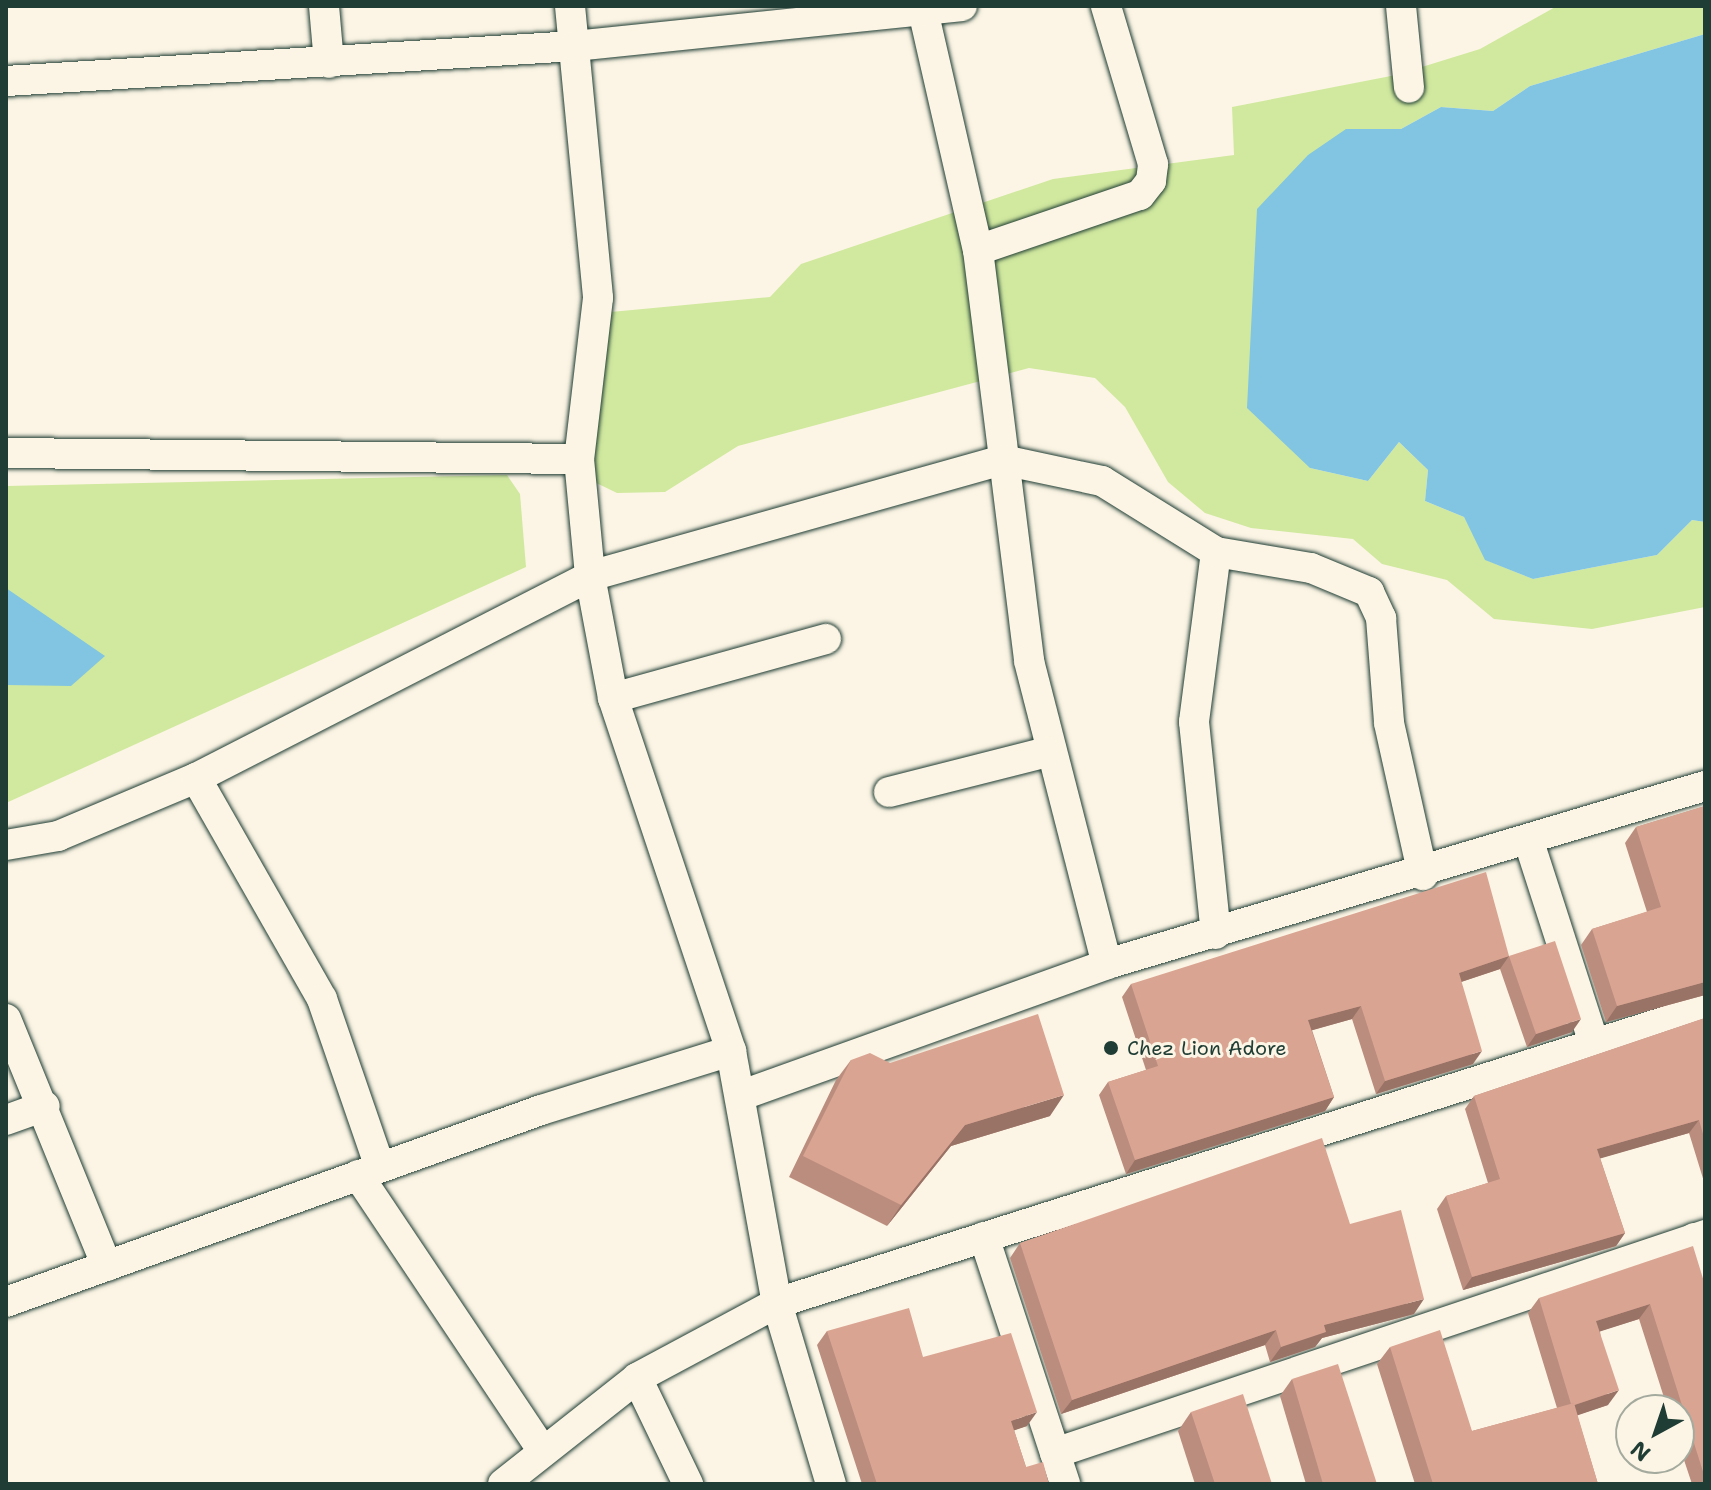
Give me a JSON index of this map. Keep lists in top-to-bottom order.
{
  "places": ["Chez Lion Adore"],
  "north": "bottom left"
}
